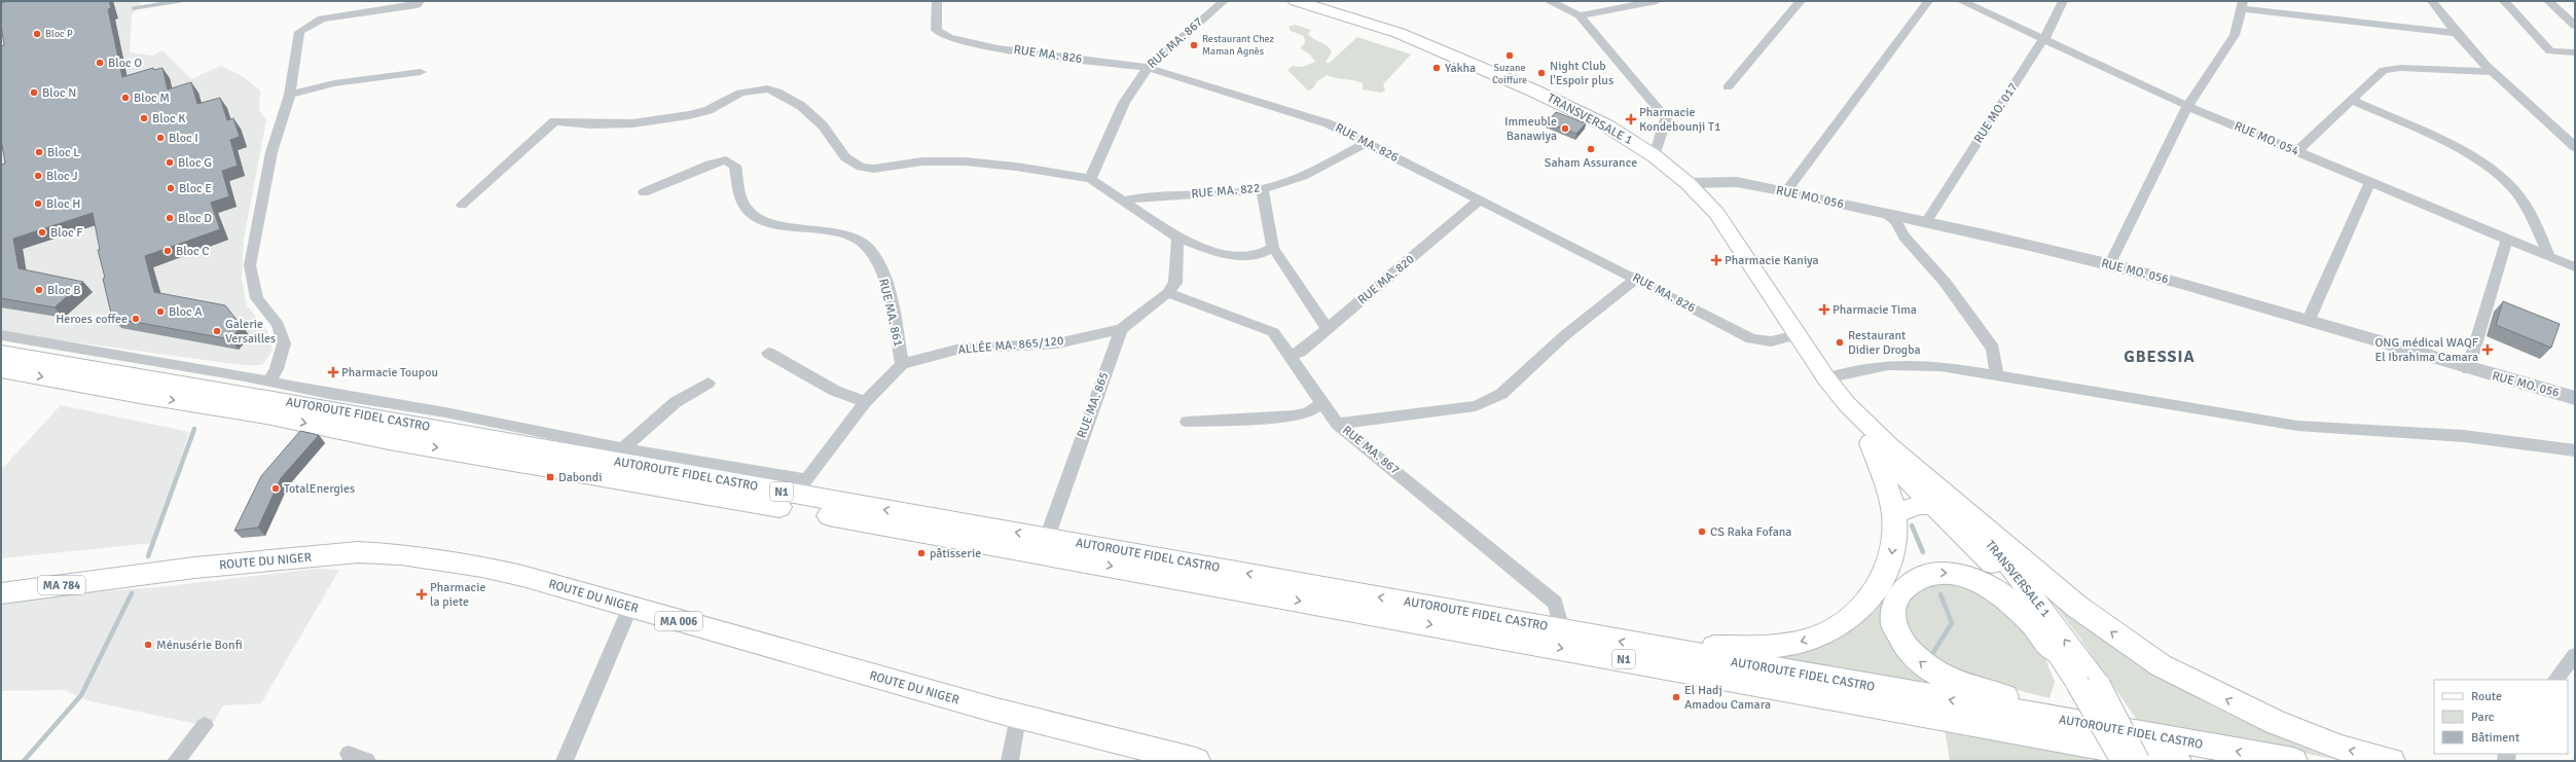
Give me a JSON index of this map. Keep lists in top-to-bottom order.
{
  "streets": {
    "main road": [
      "TRANSVERSALE 1",
      "AUTOROUTE FIDEL CASTRO",
      "N1",
      "ROUTE DU NIGER",
      "MA 784",
      "MA 006"
    ],
    "street": [
      "RUE MA. 867",
      "RUE MA. 826",
      "RUE MO. 017",
      "RUE MO. 054",
      "RUE MA. 822",
      "RUE MO. 056",
      "RUE MA. 820",
      "RUE MA. 861",
      "ALLÉE MA. 865/120",
      "RUE MA. 865"
    ]
  },
  "crossings": [
    ["RUE MA. 867", "RUE MA. 826"],
    ["RUE MA. 867", "RUE MA. 820"],
    ["RUE MA. 867", "AUTOROUTE FIDEL CASTRO"],
    ["RUE MA. 826", "TRANSVERSALE 1"],
    ["RUE MA. 826", "RUE MA. 822"],
    ["RUE MA. 826", "RUE MA. 820"],
    ["RUE MO. 017", "RUE MO. 054"],
    ["RUE MO. 017", "RUE MO. 056"],
    ["TRANSVERSALE 1", "RUE MO. 056"],
    ["RUE MA. 861", "ALLÉE MA. 865/120"],
    ["RUE MA. 861", "AUTOROUTE FIDEL CASTRO"],
    ["ALLÉE MA. 865/120", "RUE MA. 865"],
    ["RUE MA. 865", "AUTOROUTE FIDEL CASTRO"]
  ],
  "districts": ["GBESSIA"],
  "places": {
    "other": [
      "Bloc P",
      "Restaurant Chez Maman Agnès",
      "Suzane Coiffure",
      "Bloc O",
      "Yakha",
      "Night Club l'Espoir plus",
      "Bloc N",
      "Bloc M",
      "Bloc K",
      "Immeuble Banawiya",
      "Bloc I",
      "Saham Assurance",
      "Bloc L",
      "Bloc G",
      "Bloc J",
      "Bloc E",
      "Bloc H",
      "Bloc D",
      "Bloc F",
      "Bloc C",
      "Bloc B",
      "Bloc A",
      "Heroes coffee",
      "Galerie Versailles",
      "Restaurant Didier Drogba",
      "TotalEnergies",
      "CS Raka Fofana",
      "pâtisserie",
      "Ménusérie Bonfi",
      "El Hadj Amadou Camara"
    ],
    "health": [
      "Pharmacie Kondebounji T1",
      "Pharmacie Kaniya",
      "Pharmacie Tima",
      "ONG médical WAQF El Ibrahima Camara",
      "Pharmacie Toupou",
      "Pharmacie la piete"
    ],
    "transit": ["Dabondi"]
  },
  "legend": ["Route", "Parc", "Bâtiment"]
}
